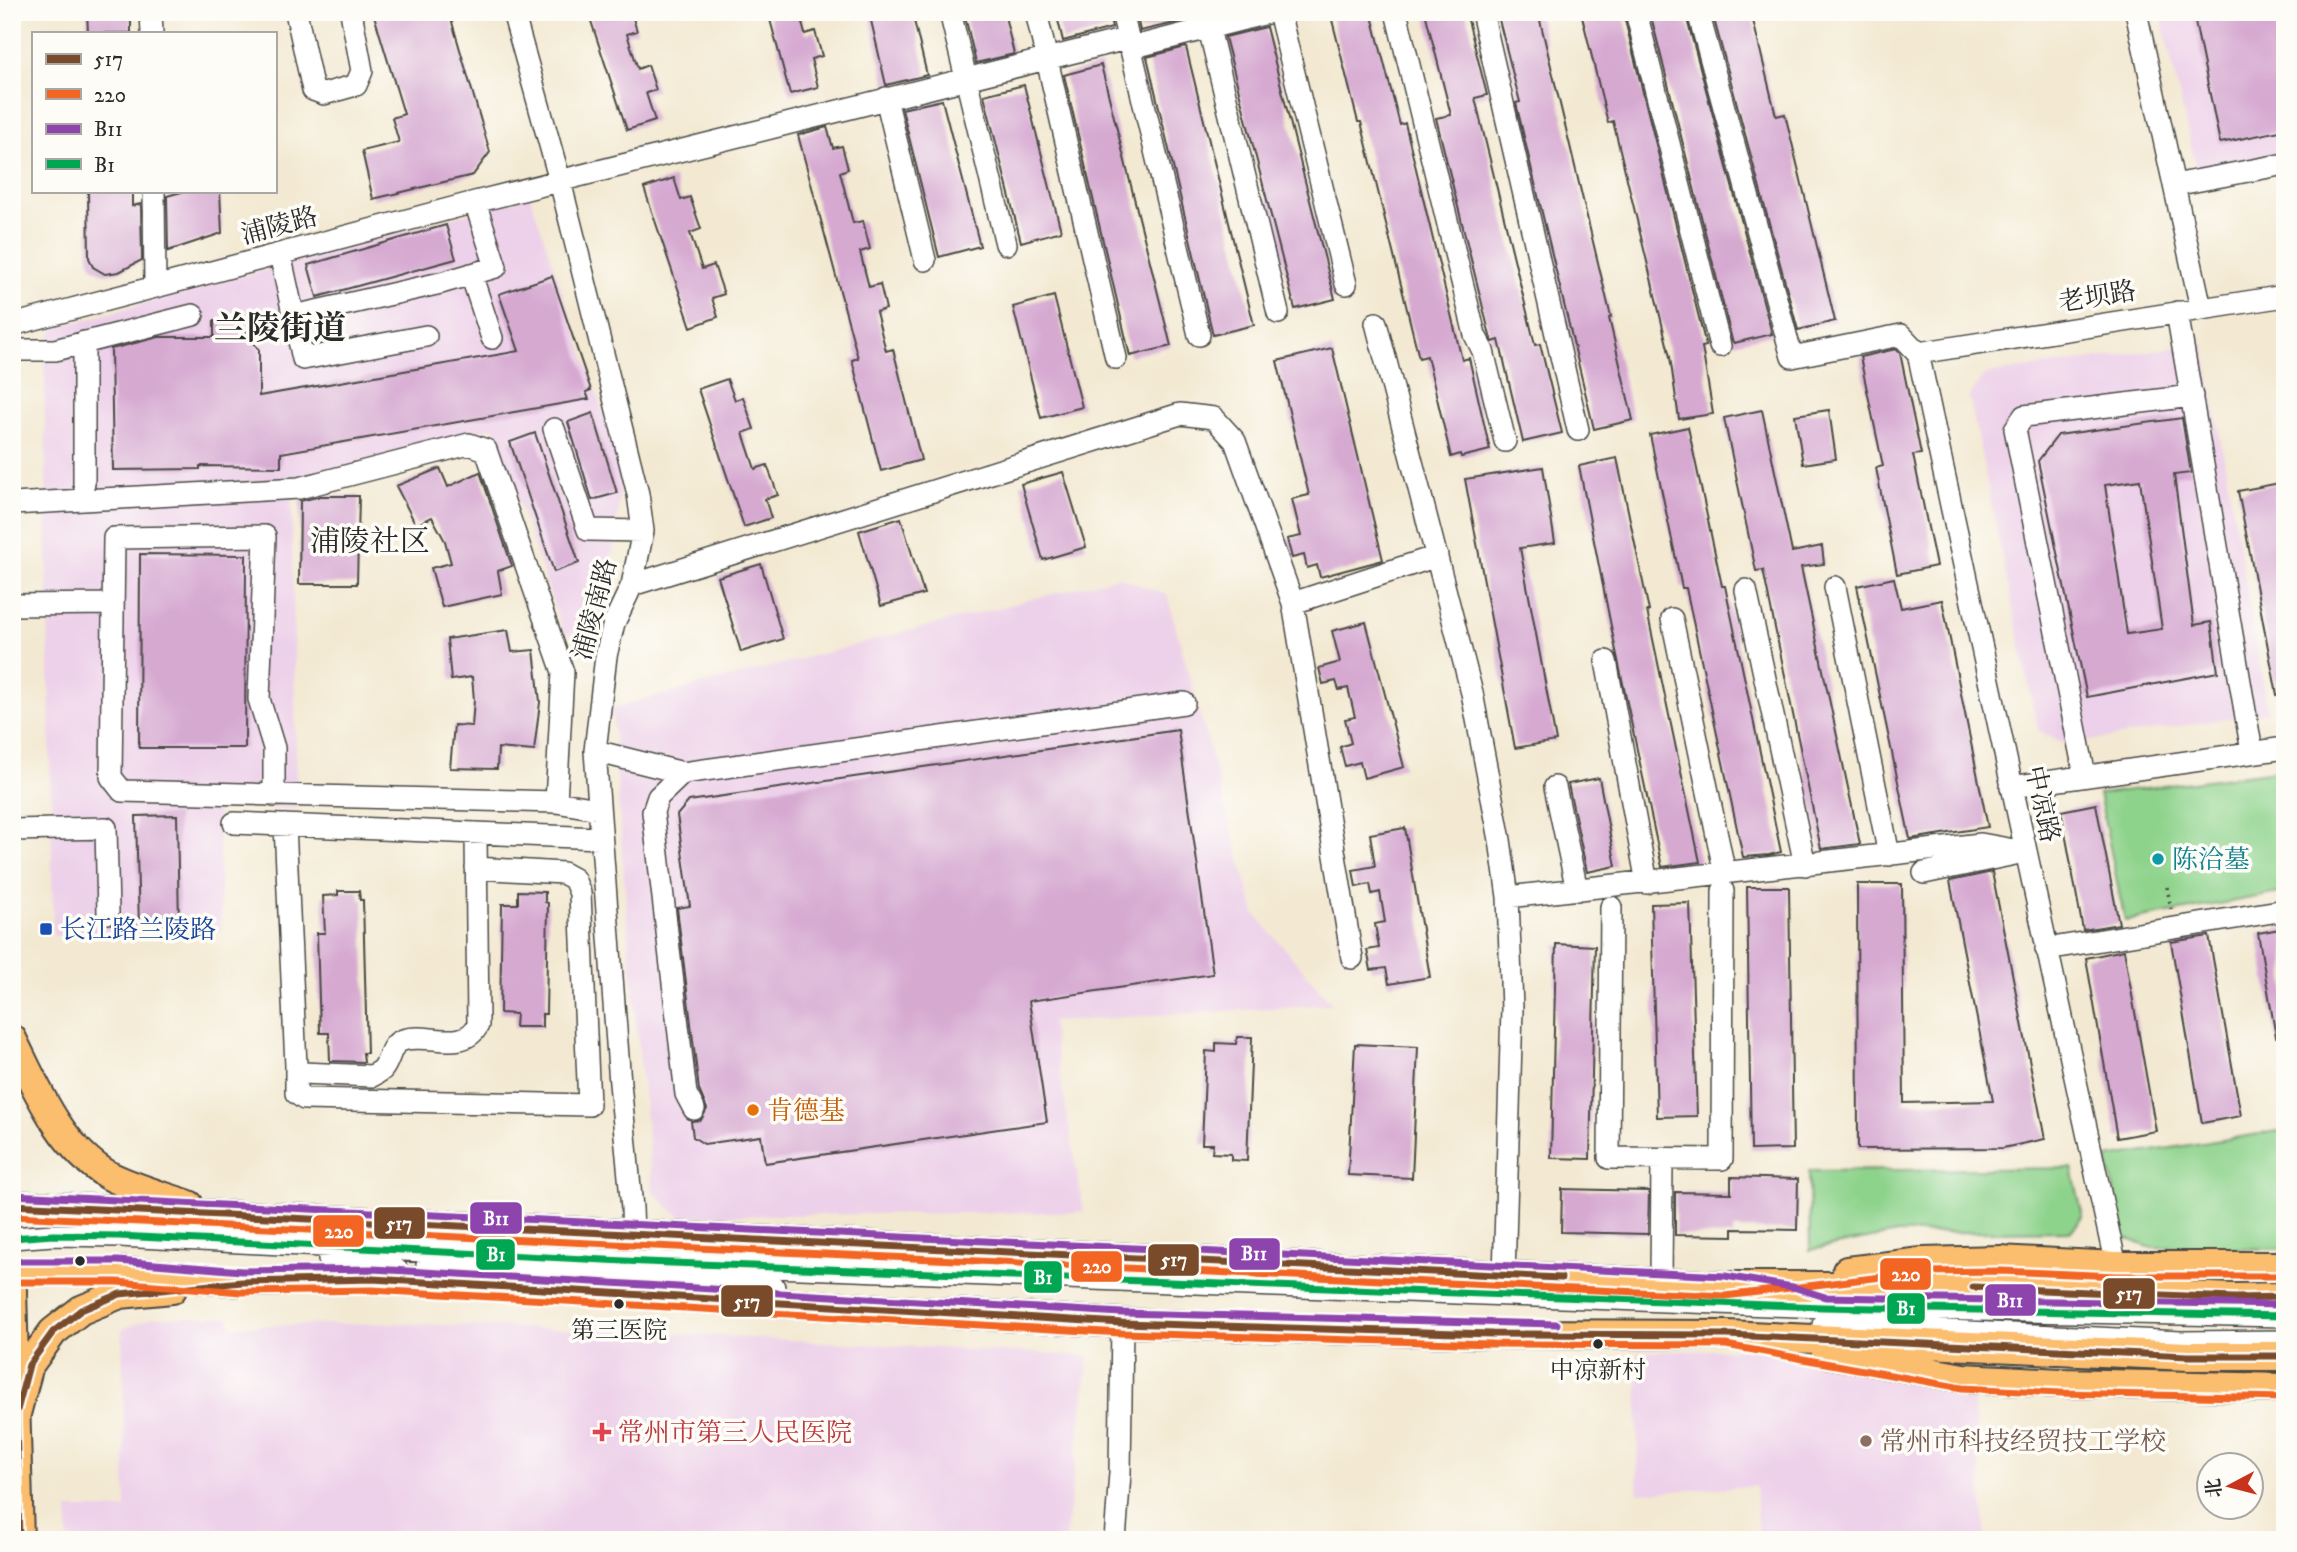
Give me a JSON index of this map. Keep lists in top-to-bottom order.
{
  "streets": {
    "street": [
      "浦陵路",
      "老坝路",
      "浦陵南路",
      "中凉路"
    ]
  },
  "crossings": [
    ["浦陵路", "浦陵南路"],
    ["老坝路", "中凉路"]
  ],
  "districts": ["兰陵街道", "浦陵社区"],
  "places": {
    "other": [
      "陈洽墓",
      "肯德基",
      "第三医院",
      "中凉新村",
      "常州市科技经贸技工学校"
    ],
    "transit": ["长江路兰陵路"],
    "health": ["常州市第三人民医院"]
  },
  "lines": [
    "transit line B11",
    "transit line 517",
    "transit line 220",
    "transit line B1"
  ],
  "legend": [
    "517",
    "220",
    "B11",
    "B1"
  ],
  "north": "left"
}
